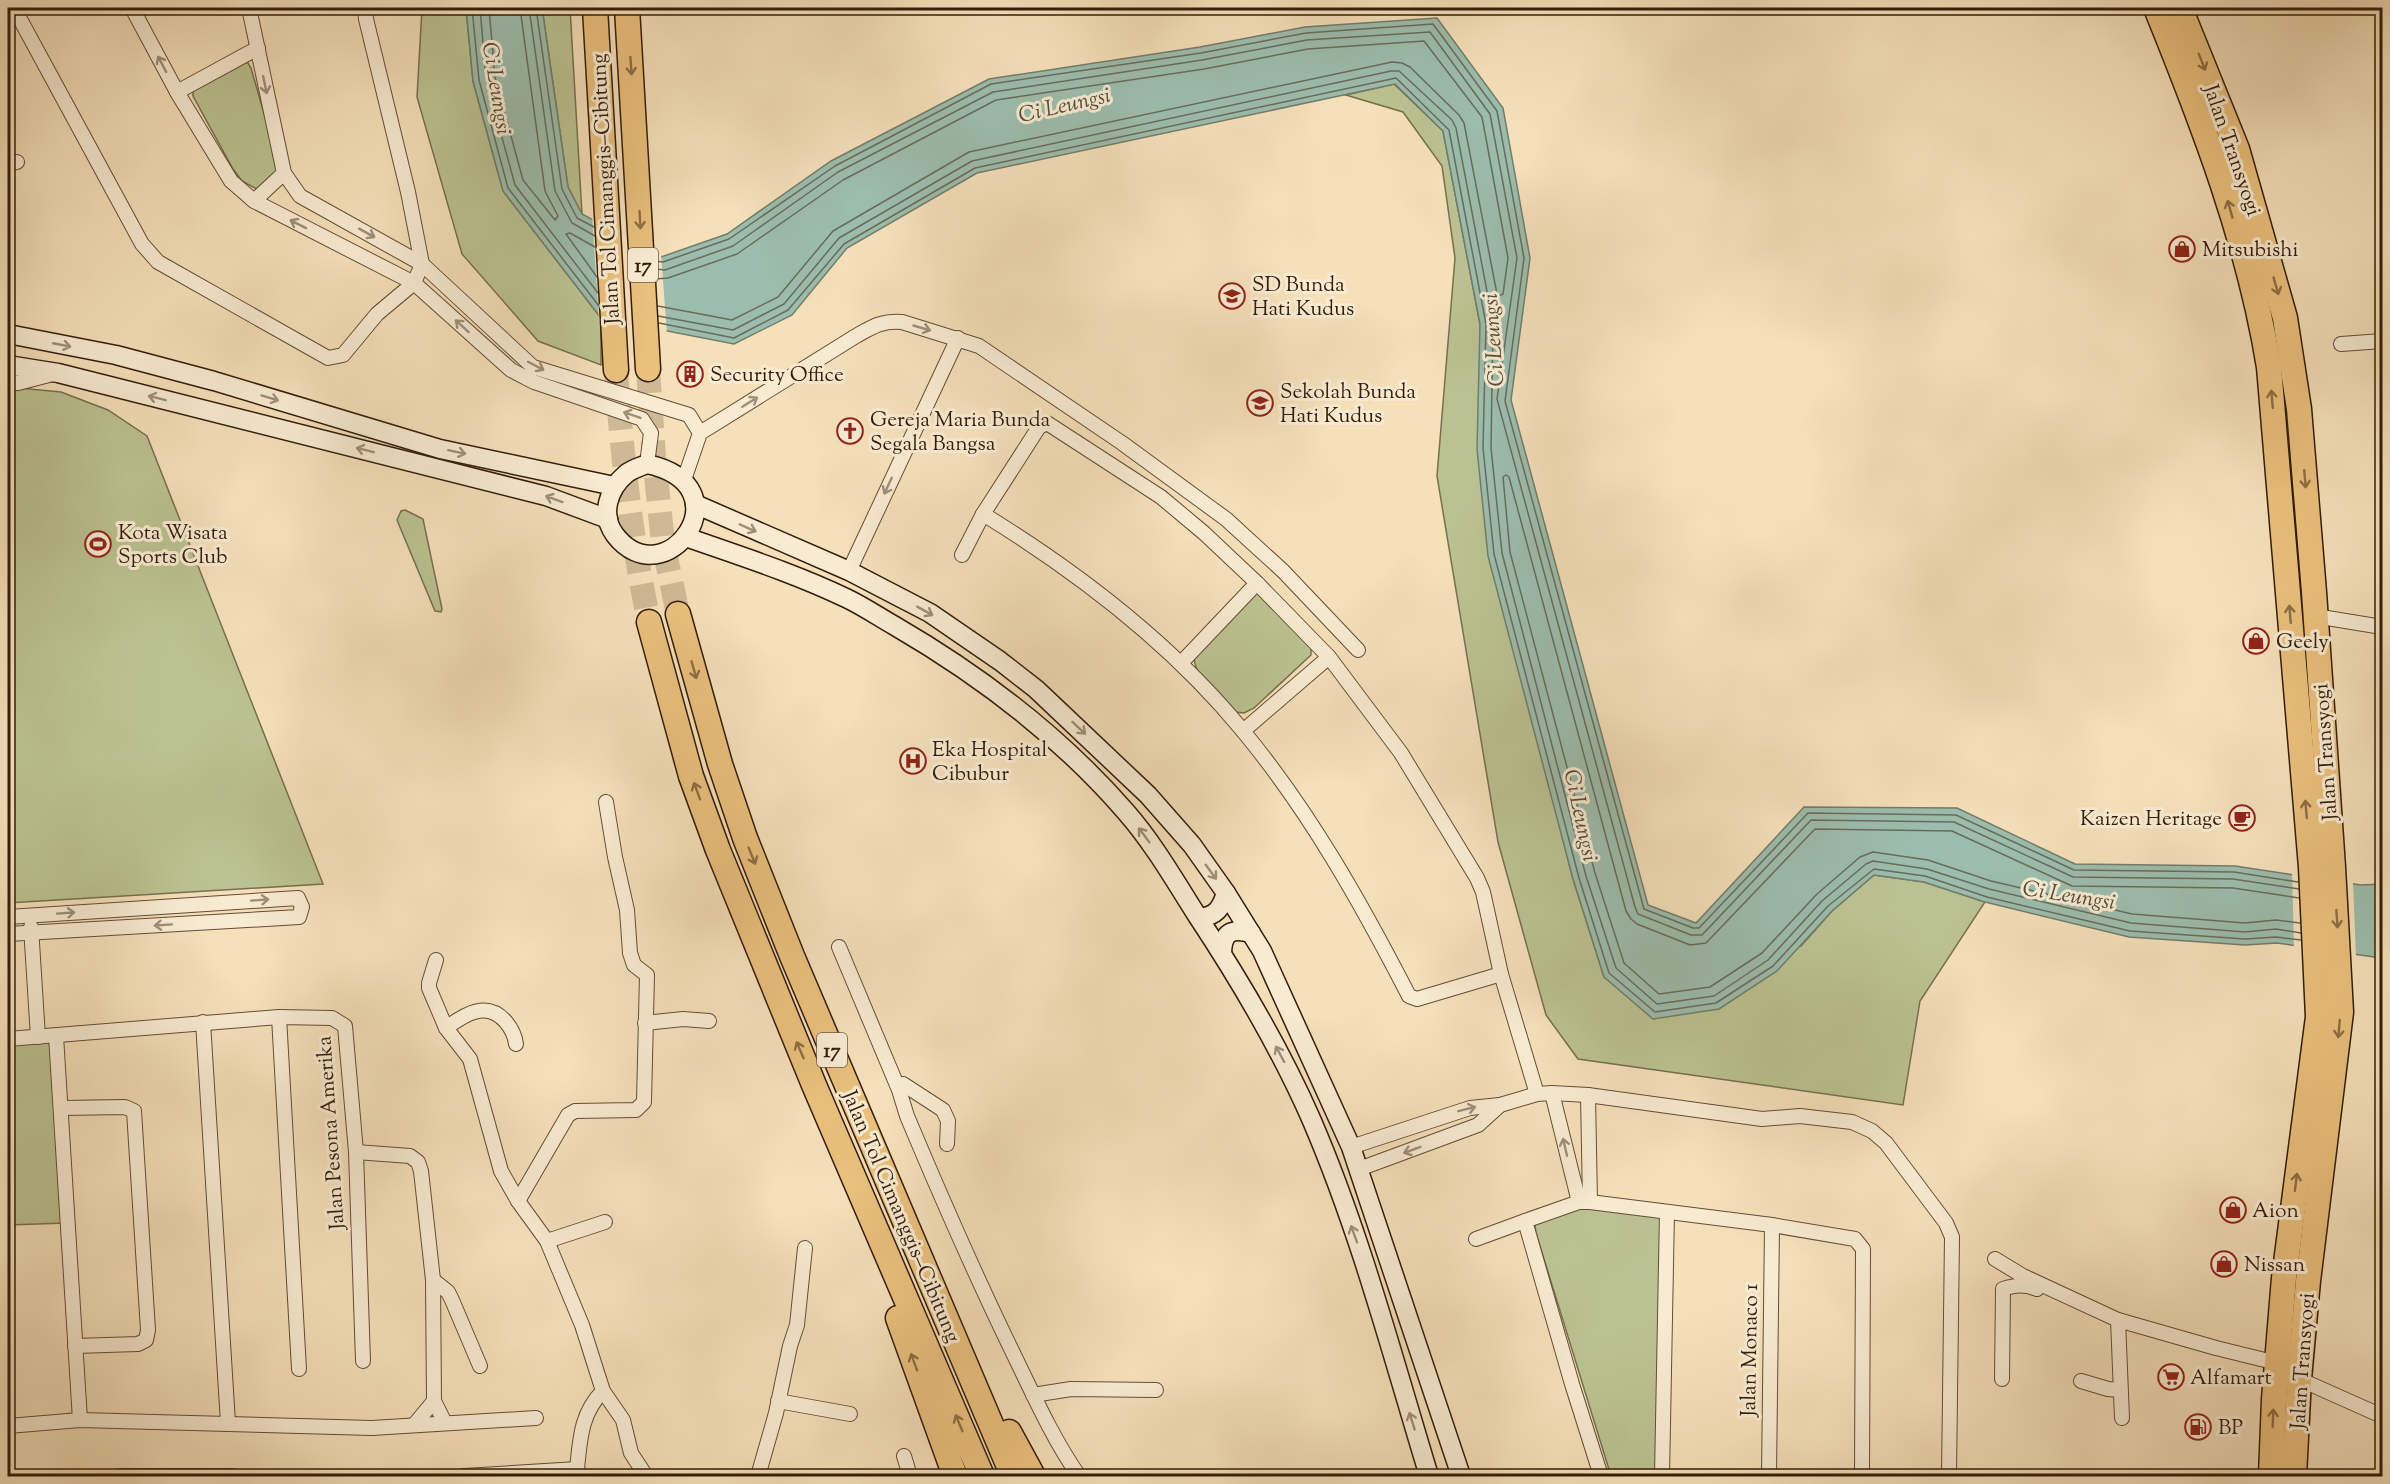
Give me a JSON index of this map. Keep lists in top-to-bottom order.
{
  "streets": {
    "highway": ["Jalan Transyogi", "Jalan Tol Cimanggis–Cibitung", "17"],
    "street": ["Jalan Pesona Amerika", "Jalan Monaco 1"]
  },
  "water": ["Ci Leungsi"],
  "places": {
    "shop": [
      "Mitsubishi",
      "Geely",
      "Aion",
      "Nissan"
    ],
    "school or university": ["SD Bunda Hati Kudus", "Sekolah Bunda Hati Kudus"],
    "building": ["Security Office"],
    "church": ["Gereja Maria Bunda Segala Bangsa"],
    "sports": ["Kota Wisata Sports Club"],
    "hospital": ["Eka Hospital Cibubur"],
    "cafe": ["Kaizen Heritage"],
    "supermarket": ["Alfamart"],
    "fuel station": ["BP"]
  }
}
